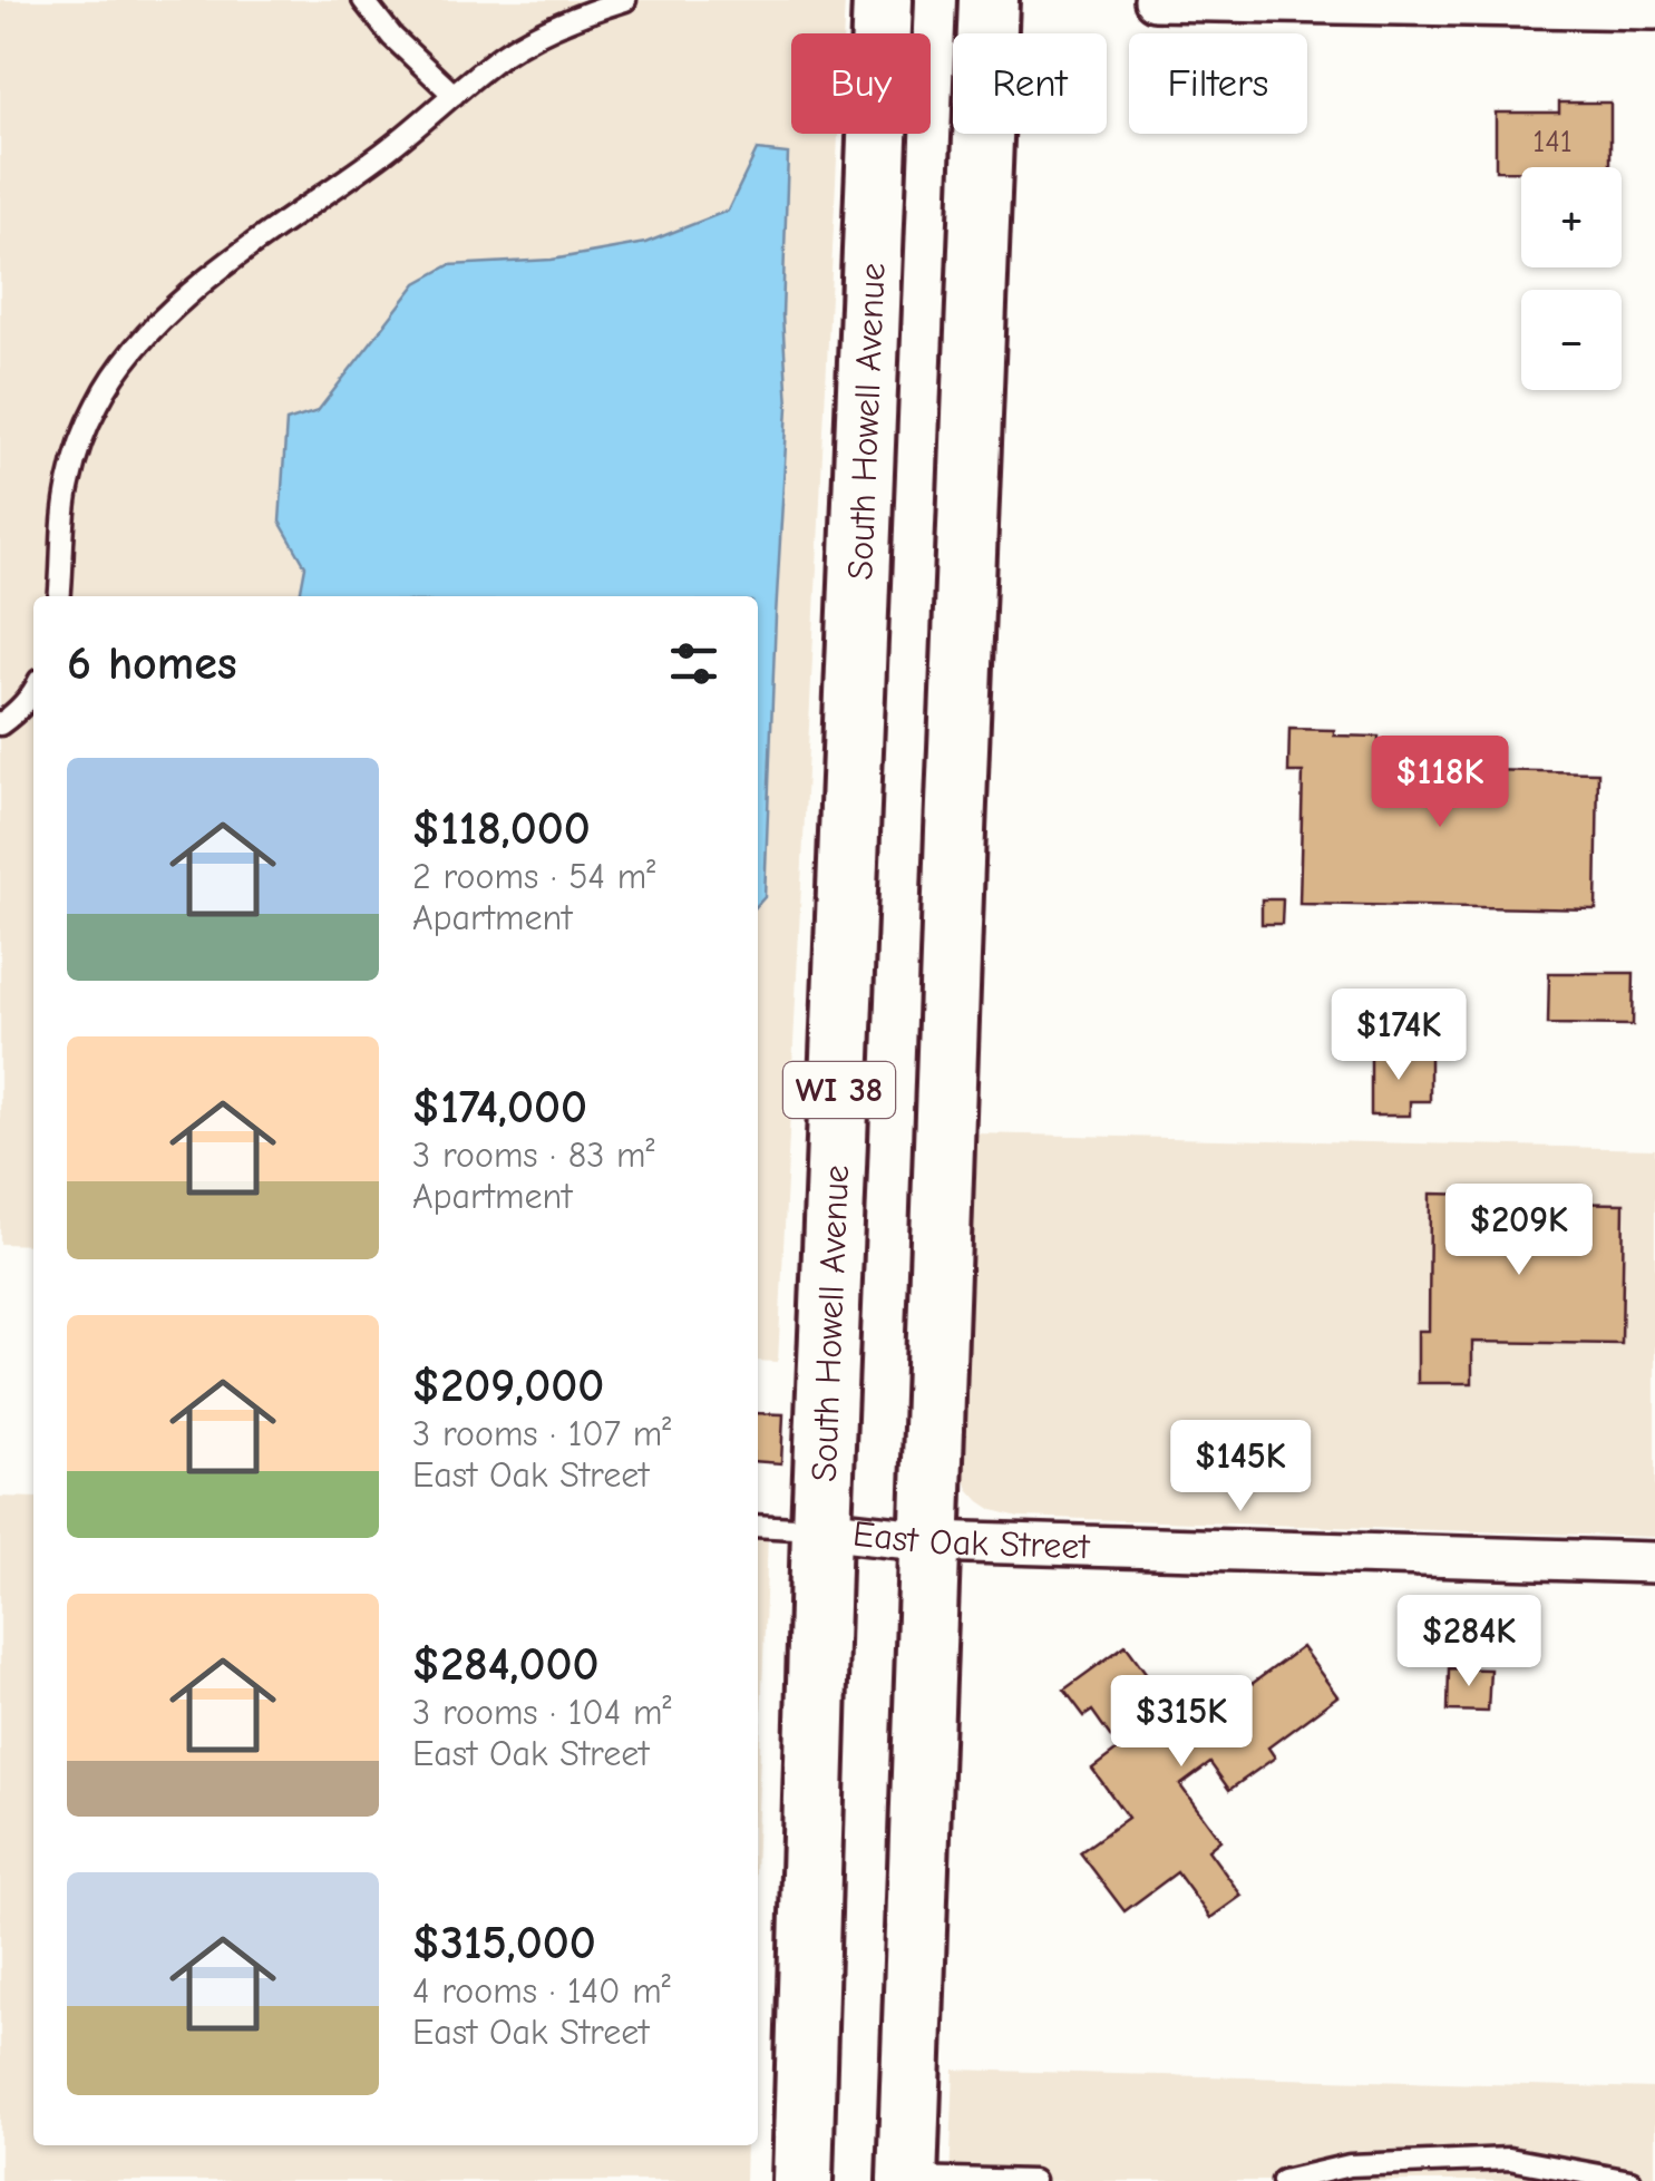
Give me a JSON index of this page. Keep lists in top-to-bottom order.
{
  "streets": {
    "main road": ["South Howell Avenue", "WI 38"],
    "street": ["East Oak Street"]
  },
  "crossings": [
    ["South Howell Avenue", "East Oak Street"],
    ["WI 38", "East Oak Street"]
  ],
  "house_numbers": ["141"],
  "page": {
    "chip": ["Buy", "Rent", "Filters"],
    "map_buttons": ["+", "−"],
    "heading": "6 homes",
    "list": [
      {
        "name": "$118,000",
        "note": "2 rooms · 54 m² · Apartment"
      },
      {
        "name": "$174,000",
        "note": "3 rooms · 83 m² · Apartment"
      },
      {
        "name": "$209,000",
        "note": "3 rooms · 107 m² · East Oak Street"
      },
      {
        "name": "$284,000",
        "note": "3 rooms · 104 m² · East Oak Street"
      },
      {
        "name": "$315,000",
        "note": "4 rooms · 140 m² · East Oak Street"
      }
    ],
    "price": [
      "$118K",
      "$174K",
      "$209K",
      "$145K",
      "$284K",
      "$315K"
    ]
  }
}
